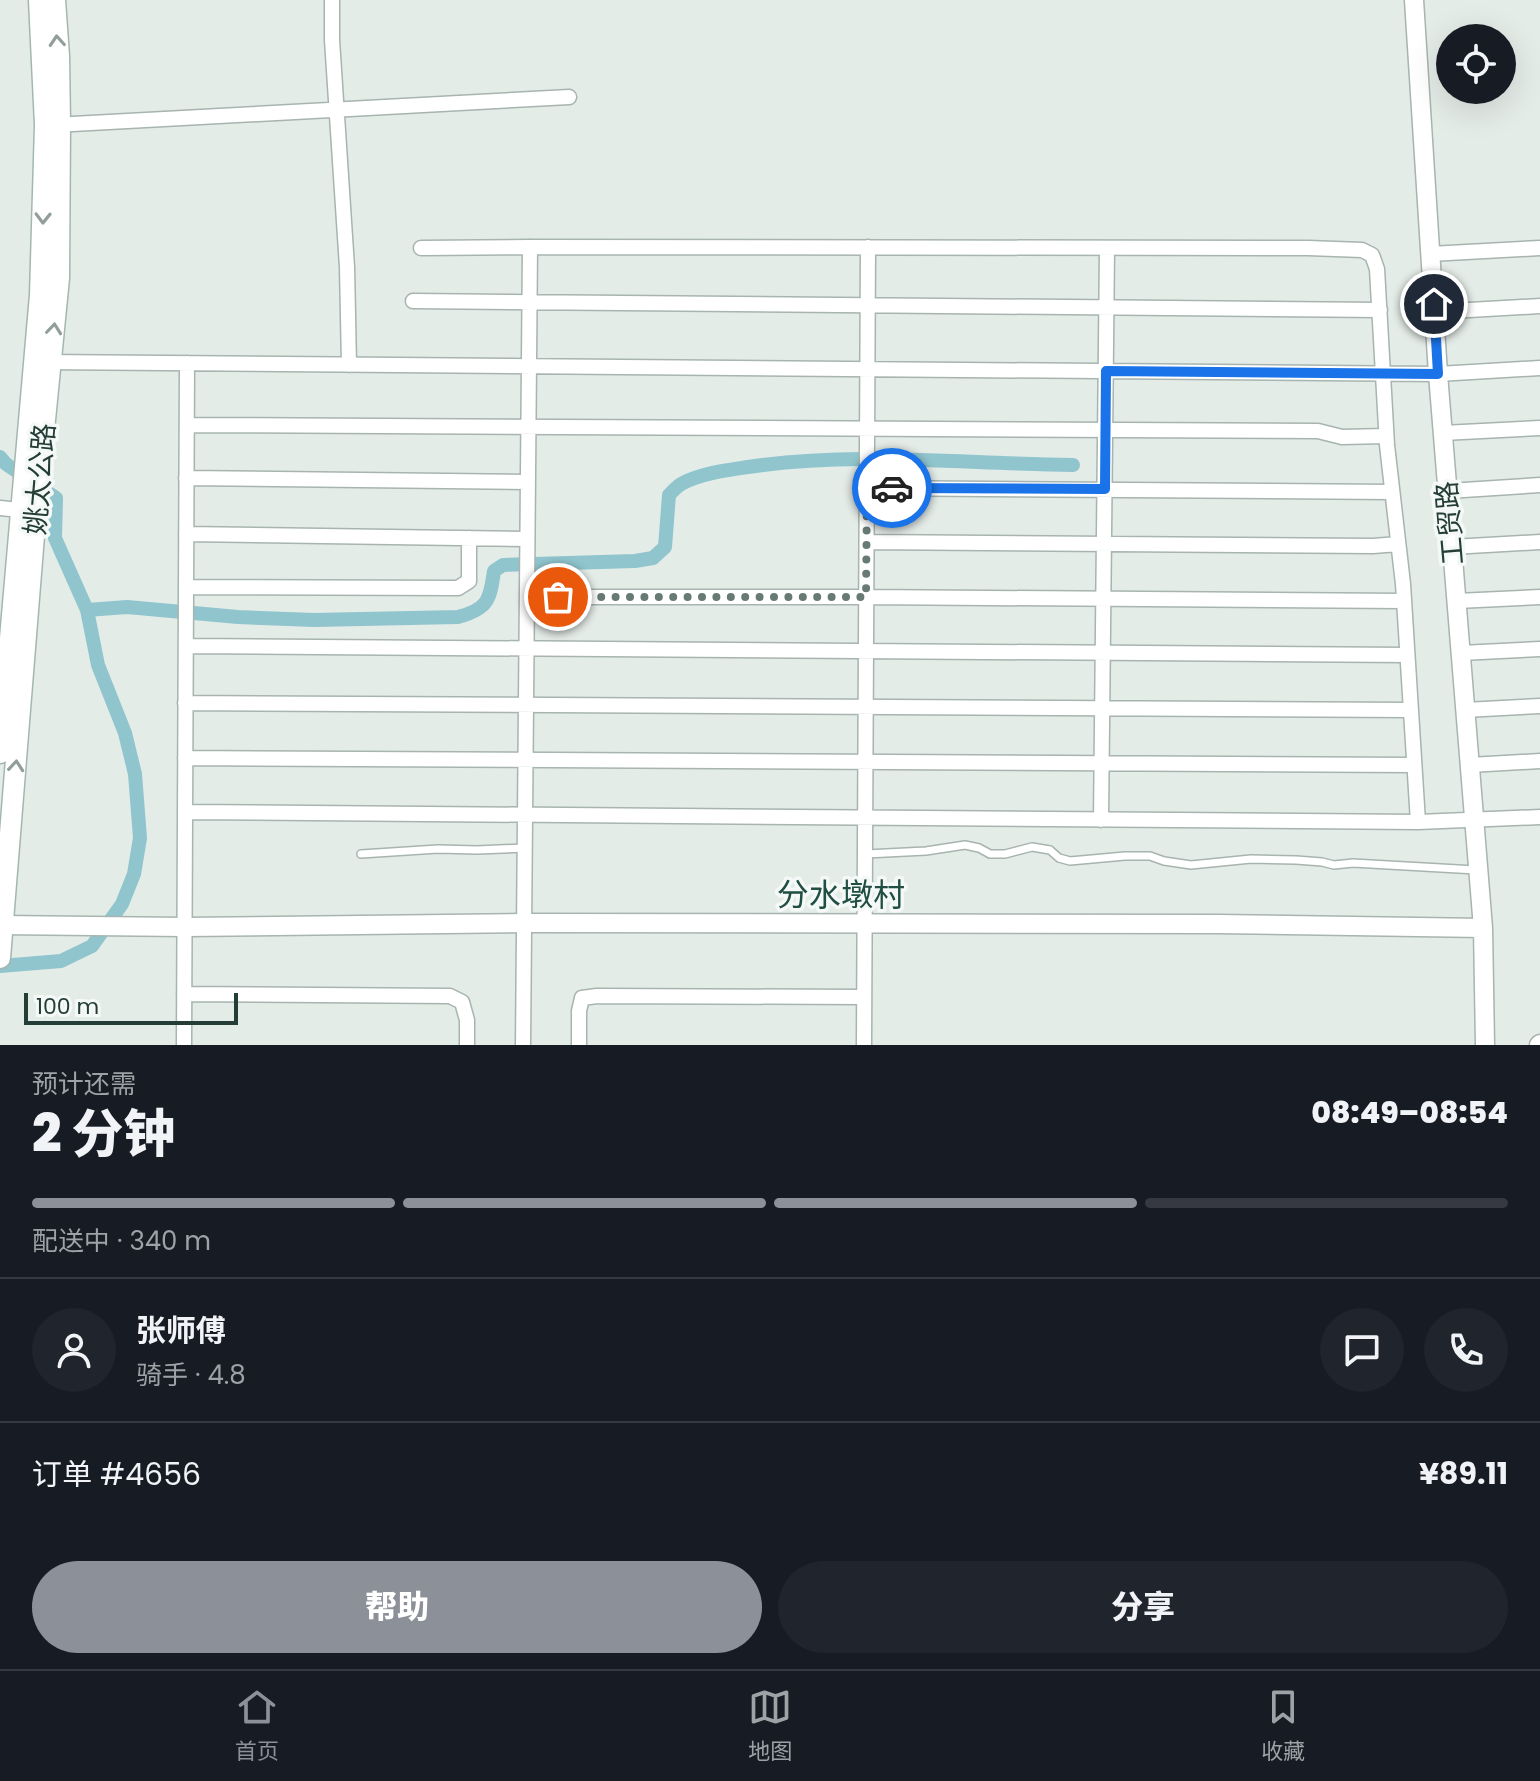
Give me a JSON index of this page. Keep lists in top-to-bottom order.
{
  "streets": {
    "main road": ["姚太公路"],
    "street": ["工贸路"]
  },
  "districts": ["分水墩村"],
  "scale_bar": "100 m",
  "page": {
    "scale": "100 m",
    "heading": ["2 分钟", "预计还需", "08:49–08:54"],
    "panel": [
      "张师傅",
      "骑手 · 4.8",
      "订单 #4656",
      "¥89.11"
    ],
    "bar": "配送中 · 340 m",
    "buttons": ["帮助", "分享"],
    "tabs": ["首页", "地图", "收藏"]
  }
}
